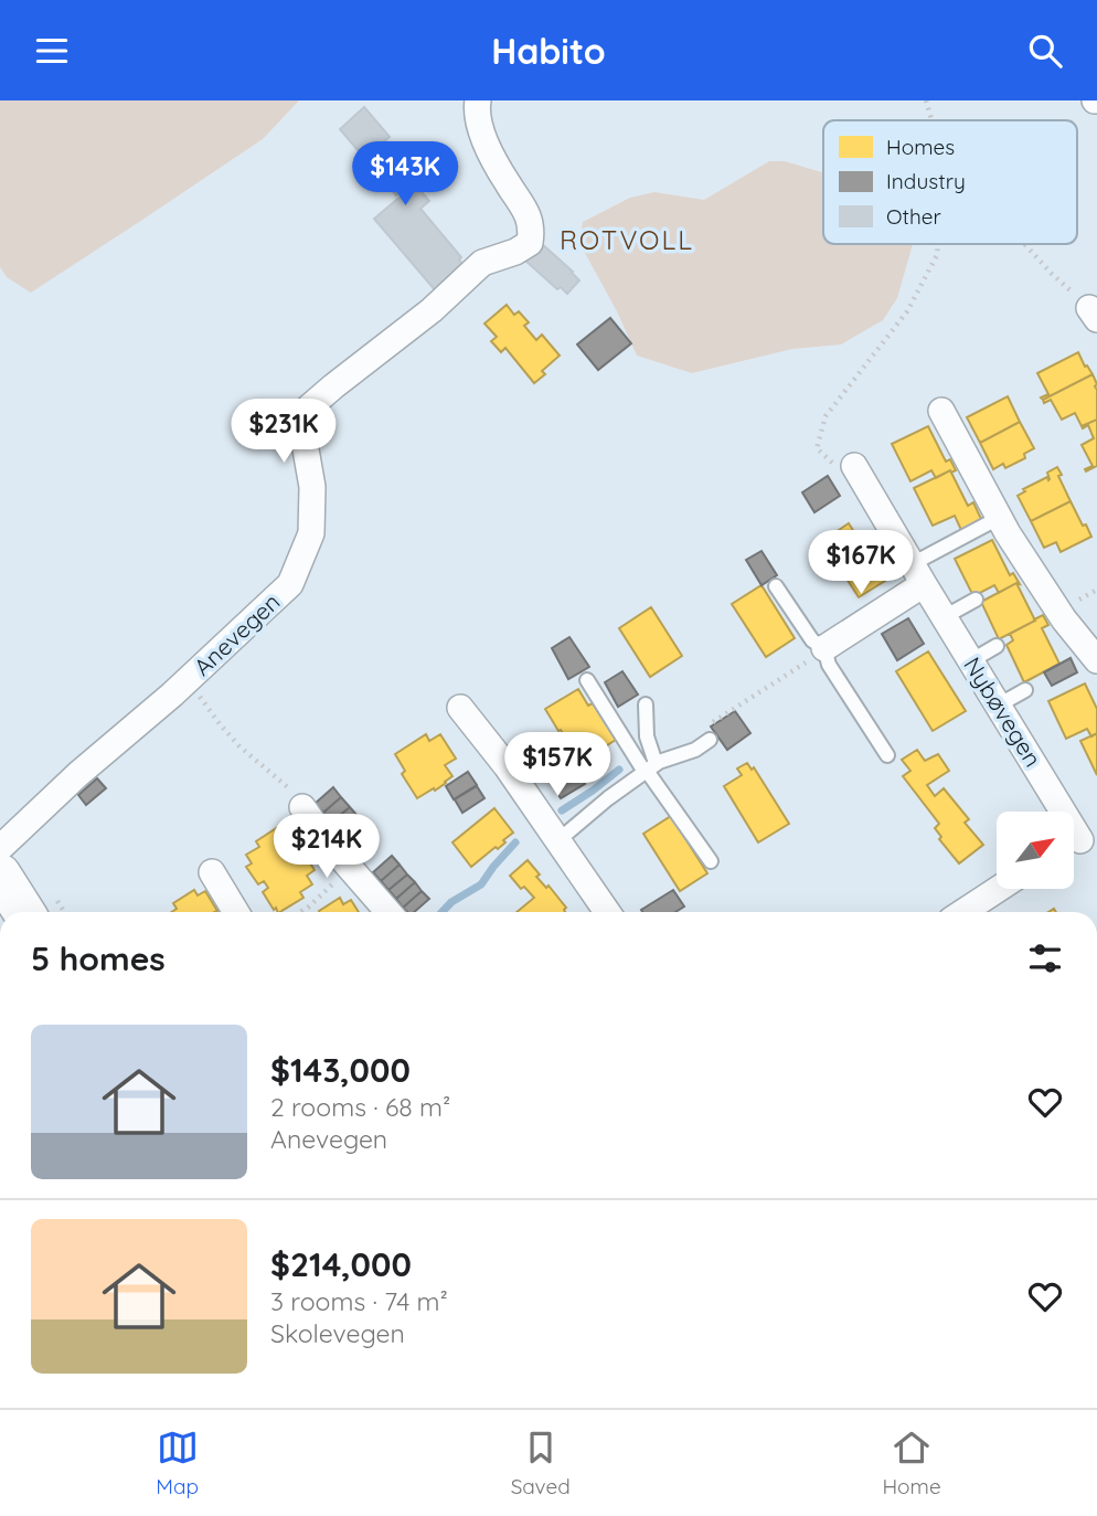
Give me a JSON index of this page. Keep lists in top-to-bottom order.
{
  "streets": {
    "street": ["Anevegen", "Nybøvegen"]
  },
  "districts": ["ROTVOLL"],
  "legend": ["Homes", "Industry", "Other"],
  "north": "top right",
  "page": {
    "header": "Habito",
    "price": [
      "$143K",
      "$231K",
      "$167K",
      "$157K",
      "$214K"
    ],
    "heading": "5 homes",
    "list": [
      {
        "name": "$143,000",
        "note": "2 rooms · 68 m² · Anevegen"
      },
      {
        "name": "$214,000",
        "note": "3 rooms · 74 m² · Skolevegen"
      }
    ],
    "tabs": ["Map", "Saved", "Home"]
  }
}
